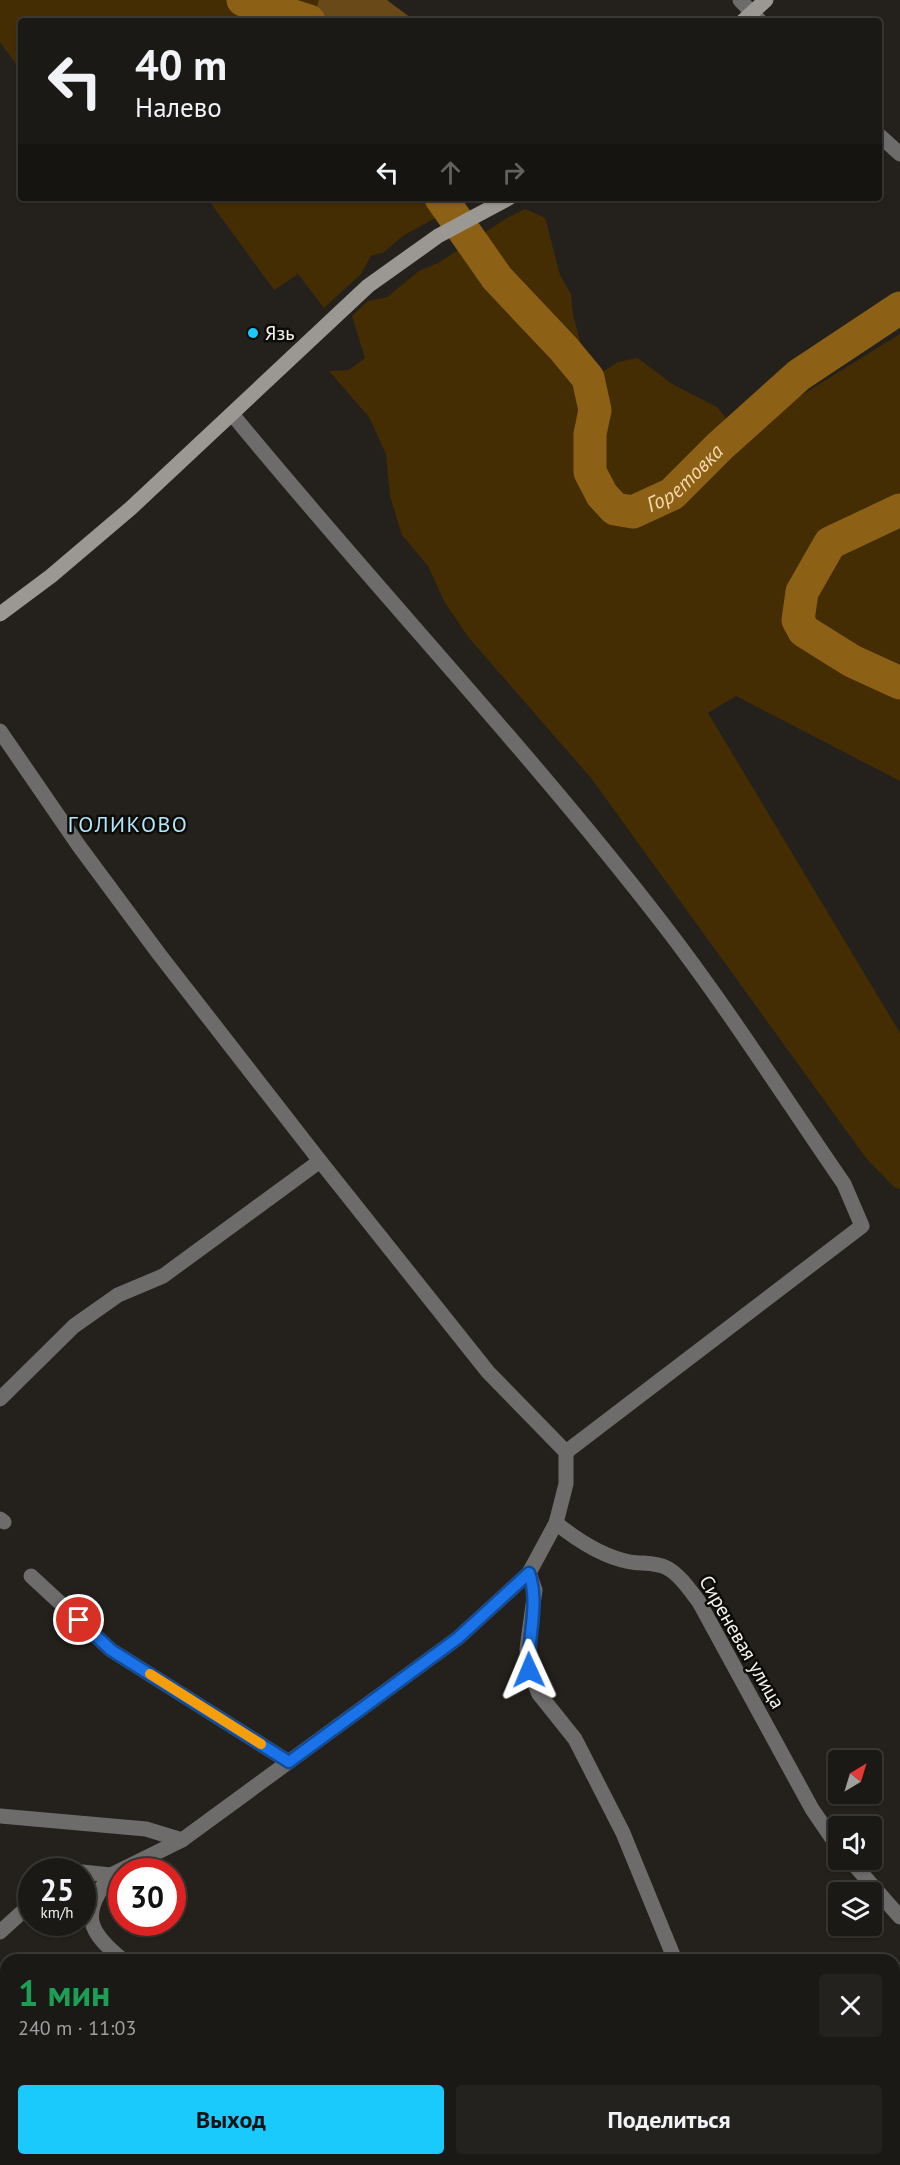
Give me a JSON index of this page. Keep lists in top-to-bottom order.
{
  "streets": {
    "street": ["Сиреневая улица"]
  },
  "districts": ["ГОЛИКОВО"],
  "water": ["Горетовка"],
  "places": ["Язь"],
  "north": "top right",
  "page": {
    "turn": ["40 m", "Налево"],
    "speed": "25 km/h",
    "limit": "30",
    "heading": ["1 мин", "240 m · 11:03"],
    "buttons": ["Выход", "Поделиться"]
  }
}
